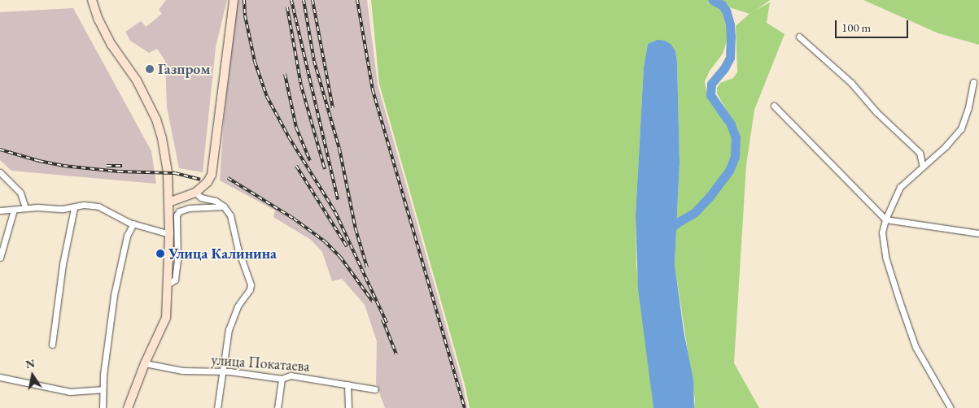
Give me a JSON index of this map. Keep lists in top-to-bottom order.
{
  "streets": {
    "street": ["улица Покатаева"]
  },
  "places": ["Газпром", "Улица Калинина"],
  "scale_bar": "100 m",
  "north": "top"
}
